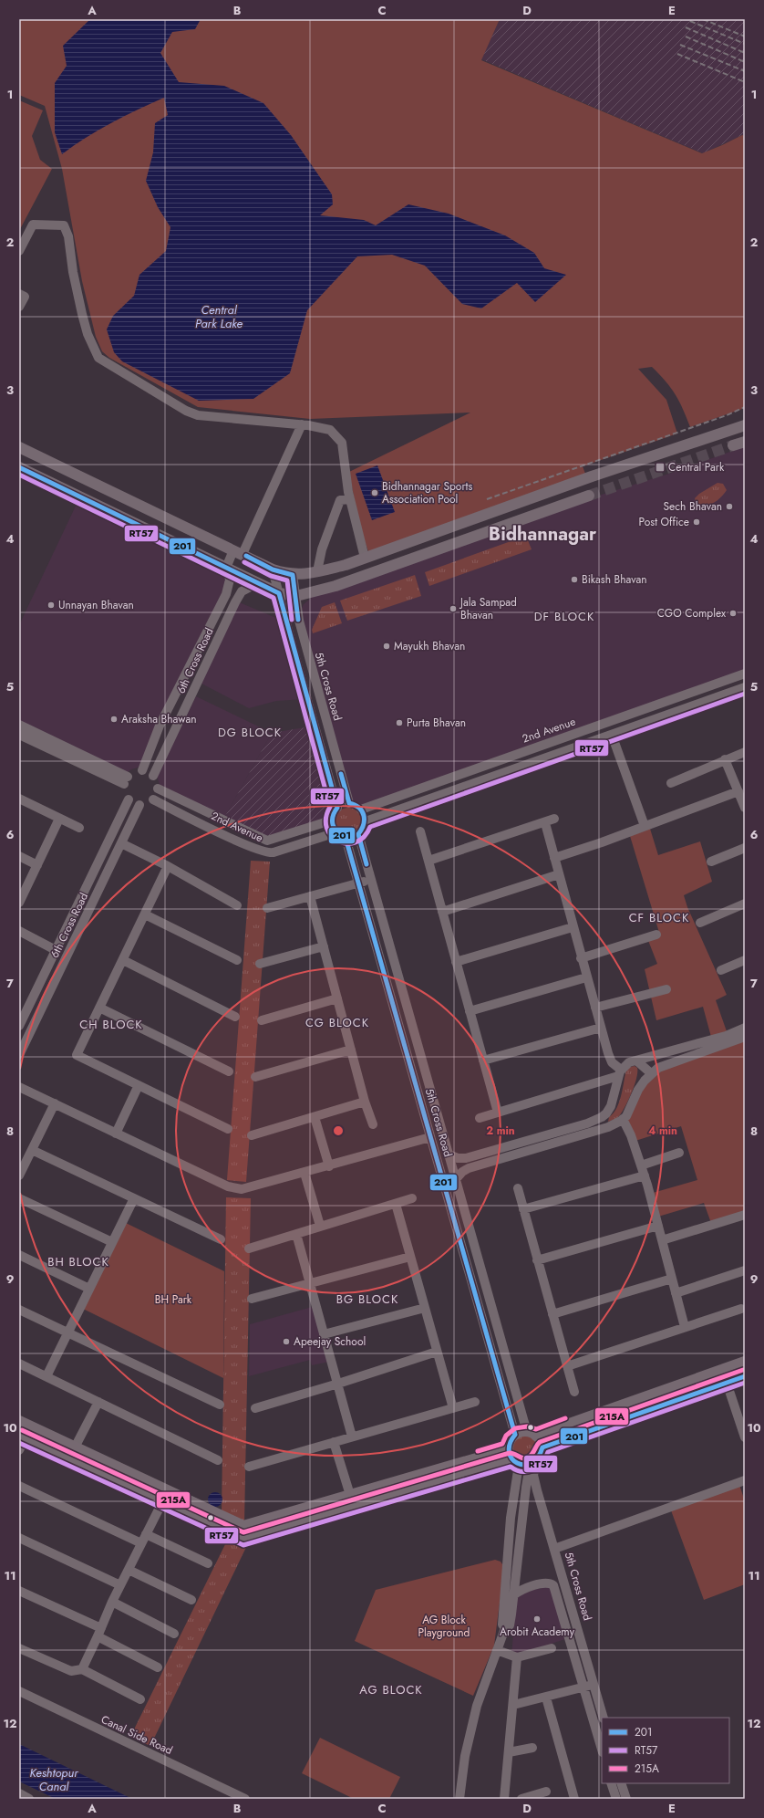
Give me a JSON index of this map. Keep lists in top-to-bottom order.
{
  "streets": {
    "street": [
      "6th Cross Road",
      "5th Cross Road",
      "2nd Avenue",
      "Canal Side Road"
    ]
  },
  "crossings": [
    ["6th Cross Road", "2nd Avenue"],
    ["5th Cross Road", "2nd Avenue"]
  ],
  "districts": [
    "Bidhannagar",
    "DF BLOCK",
    "DG BLOCK",
    "CF BLOCK",
    "CG BLOCK",
    "CH BLOCK",
    "BH BLOCK",
    "BG BLOCK",
    "AG BLOCK"
  ],
  "water": ["Central Park Lake", "Keshtopur Canal"],
  "parks": ["BH Park", "AG Block Playground"],
  "places": {
    "transit": ["Central Park"],
    "other": [
      "Bidhannagar Sports Association Pool",
      "Sech Bhavan",
      "Post Office",
      "Bikash Bhavan",
      "Unnayan Bhavan",
      "Jala Sampad Bhavan",
      "CGO Complex",
      "Mayukh Bhavan",
      "Araksha Bhawan",
      "Purta Bhavan",
      "Apeejay School",
      "Arobit Academy"
    ]
  },
  "lines": ["transit line 201", "transit line RT57", "transit line 215A"],
  "legend": ["201", "RT57", "215A"],
  "grid": {
    "columns": [
      "A",
      "B",
      "C",
      "D",
      "E"
    ],
    "rows": [
      "1",
      "2",
      "3",
      "4",
      "5",
      "6",
      "7",
      "8",
      "9",
      "10",
      "11",
      "12"
    ]
  },
  "rings": ["2 min", "4 min"]
}
